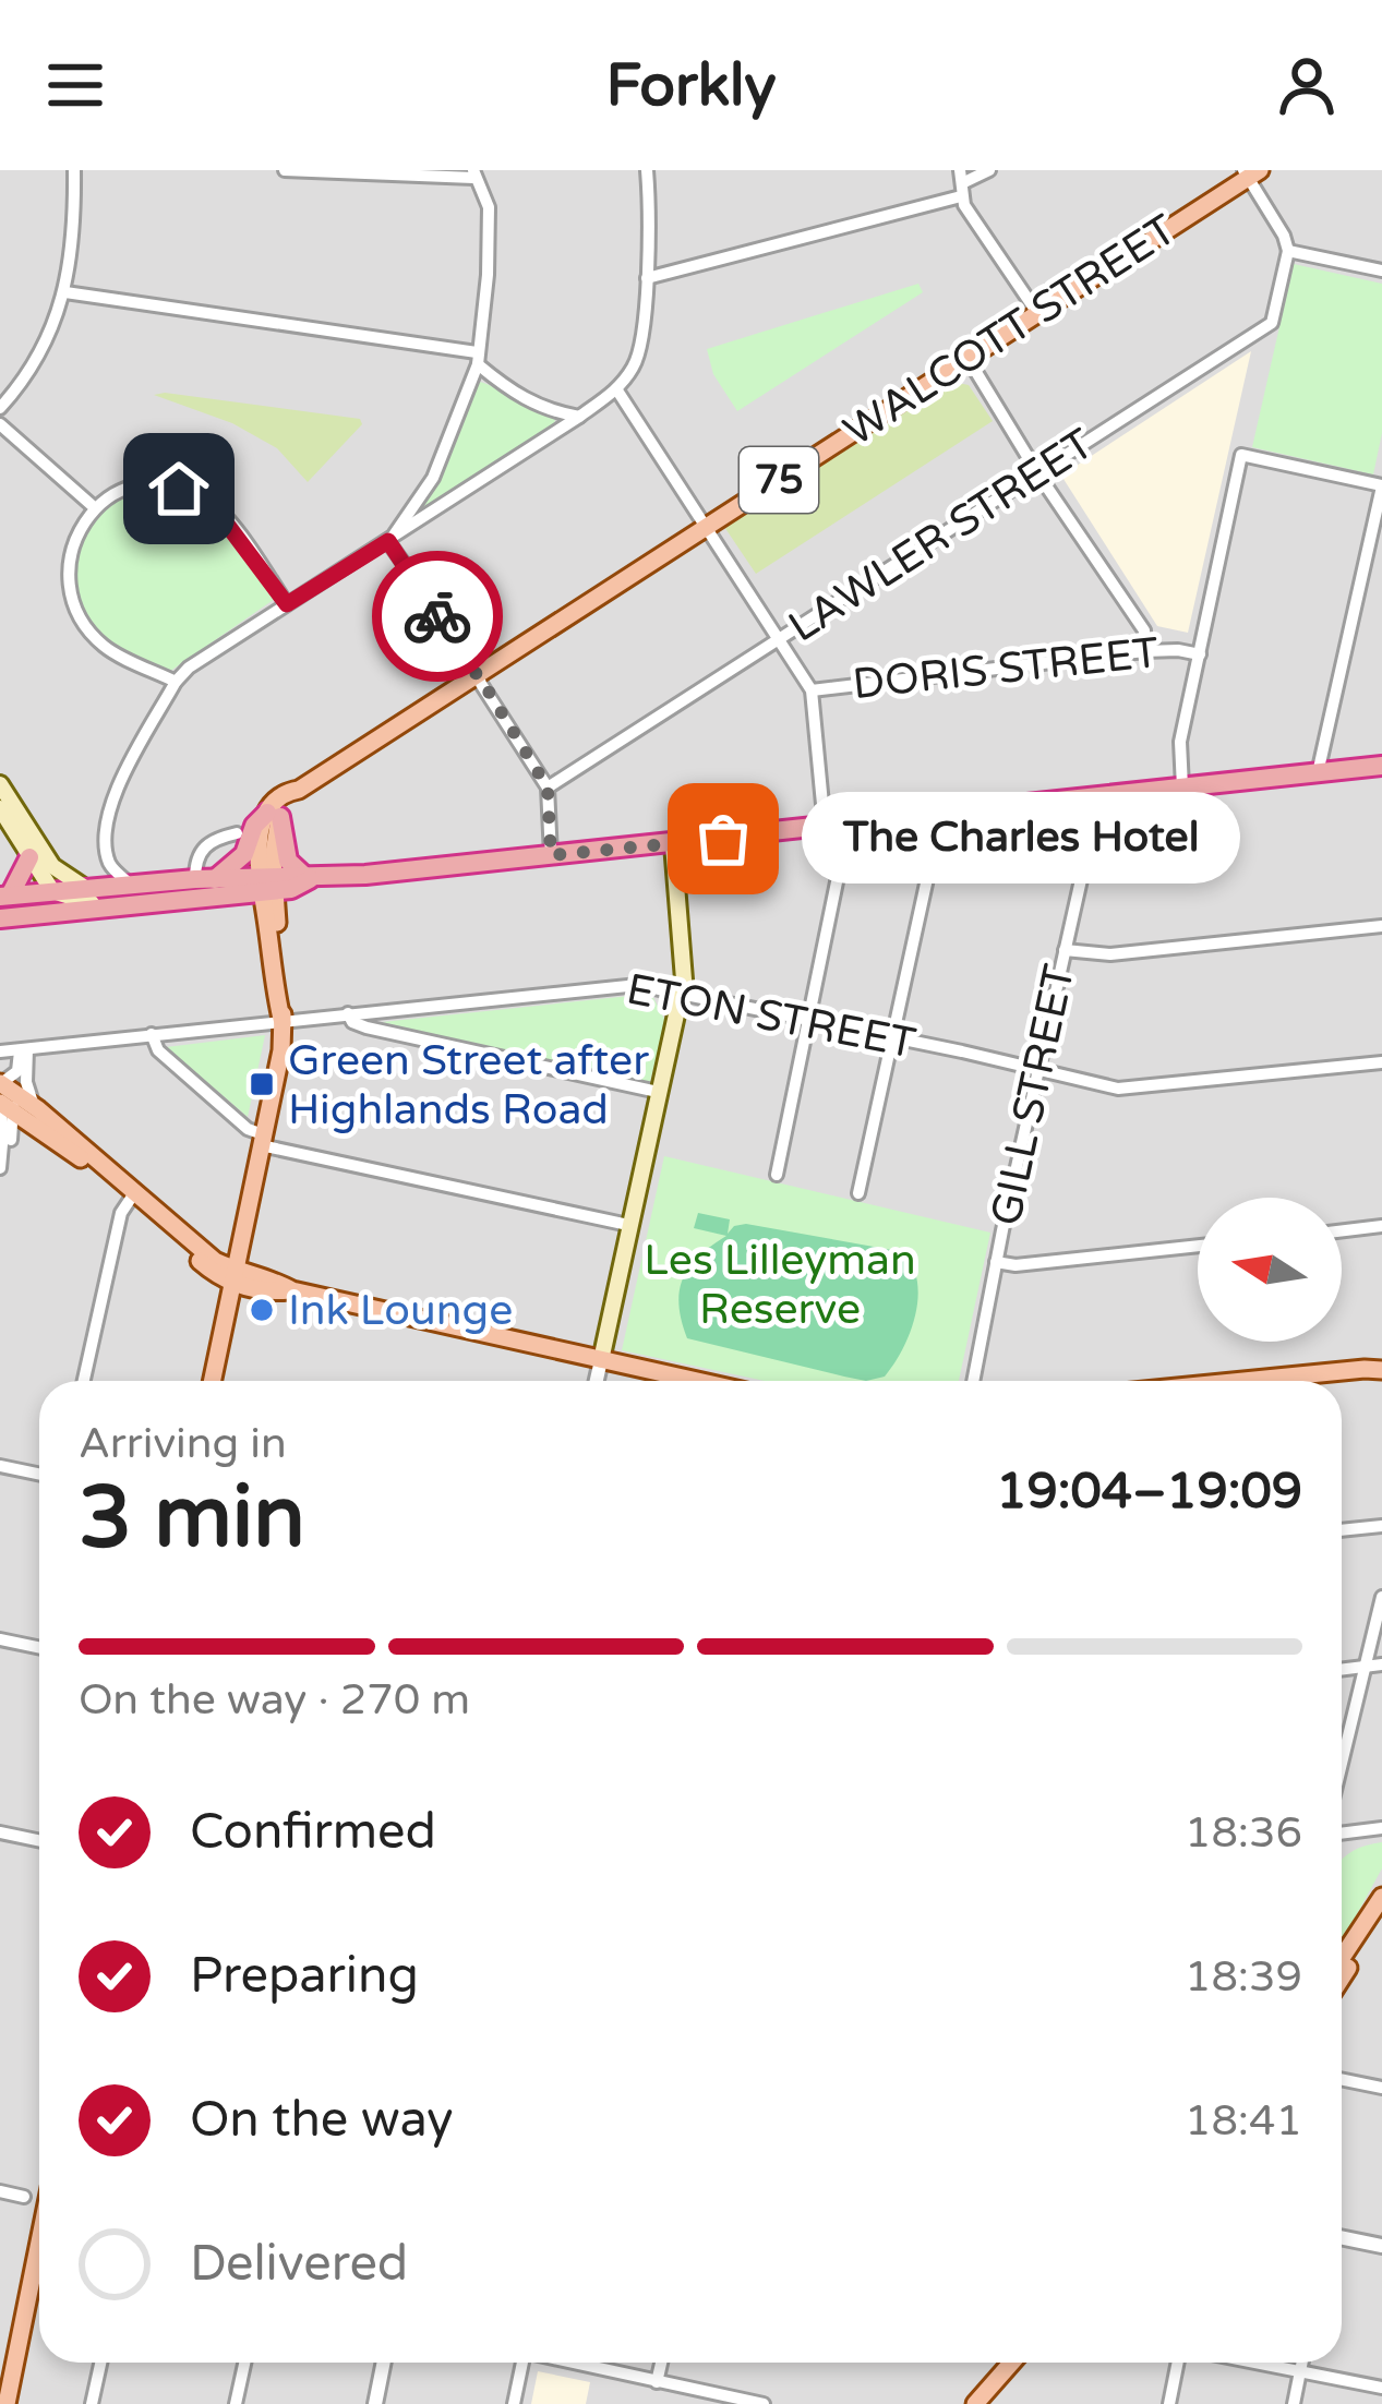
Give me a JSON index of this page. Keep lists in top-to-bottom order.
{
  "streets": {
    "main road": ["WALCOTT STREET", "75"],
    "street": [
      "LAWLER STREET",
      "DORIS STREET",
      "ETON STREET",
      "GILL STREET"
    ]
  },
  "crossings": [
    ["ETON STREET", "GILL STREET"]
  ],
  "parks": ["Les Lilleyman Reserve"],
  "places": {
    "other": ["The Charles Hotel", "Ink Lounge"],
    "transit": ["Green Street after Highlands Road"]
  },
  "north": "left",
  "page": {
    "header": "Forkly",
    "bubble": "The Charles Hotel",
    "heading": ["3 min", "Arriving in", "19:04–19:09"],
    "bar": "On the way · 270 m",
    "list": [
      ["Confirmed", "18:36"],
      ["Preparing", "18:39"],
      ["On the way", "18:41"],
      "Delivered"
    ]
  }
}
